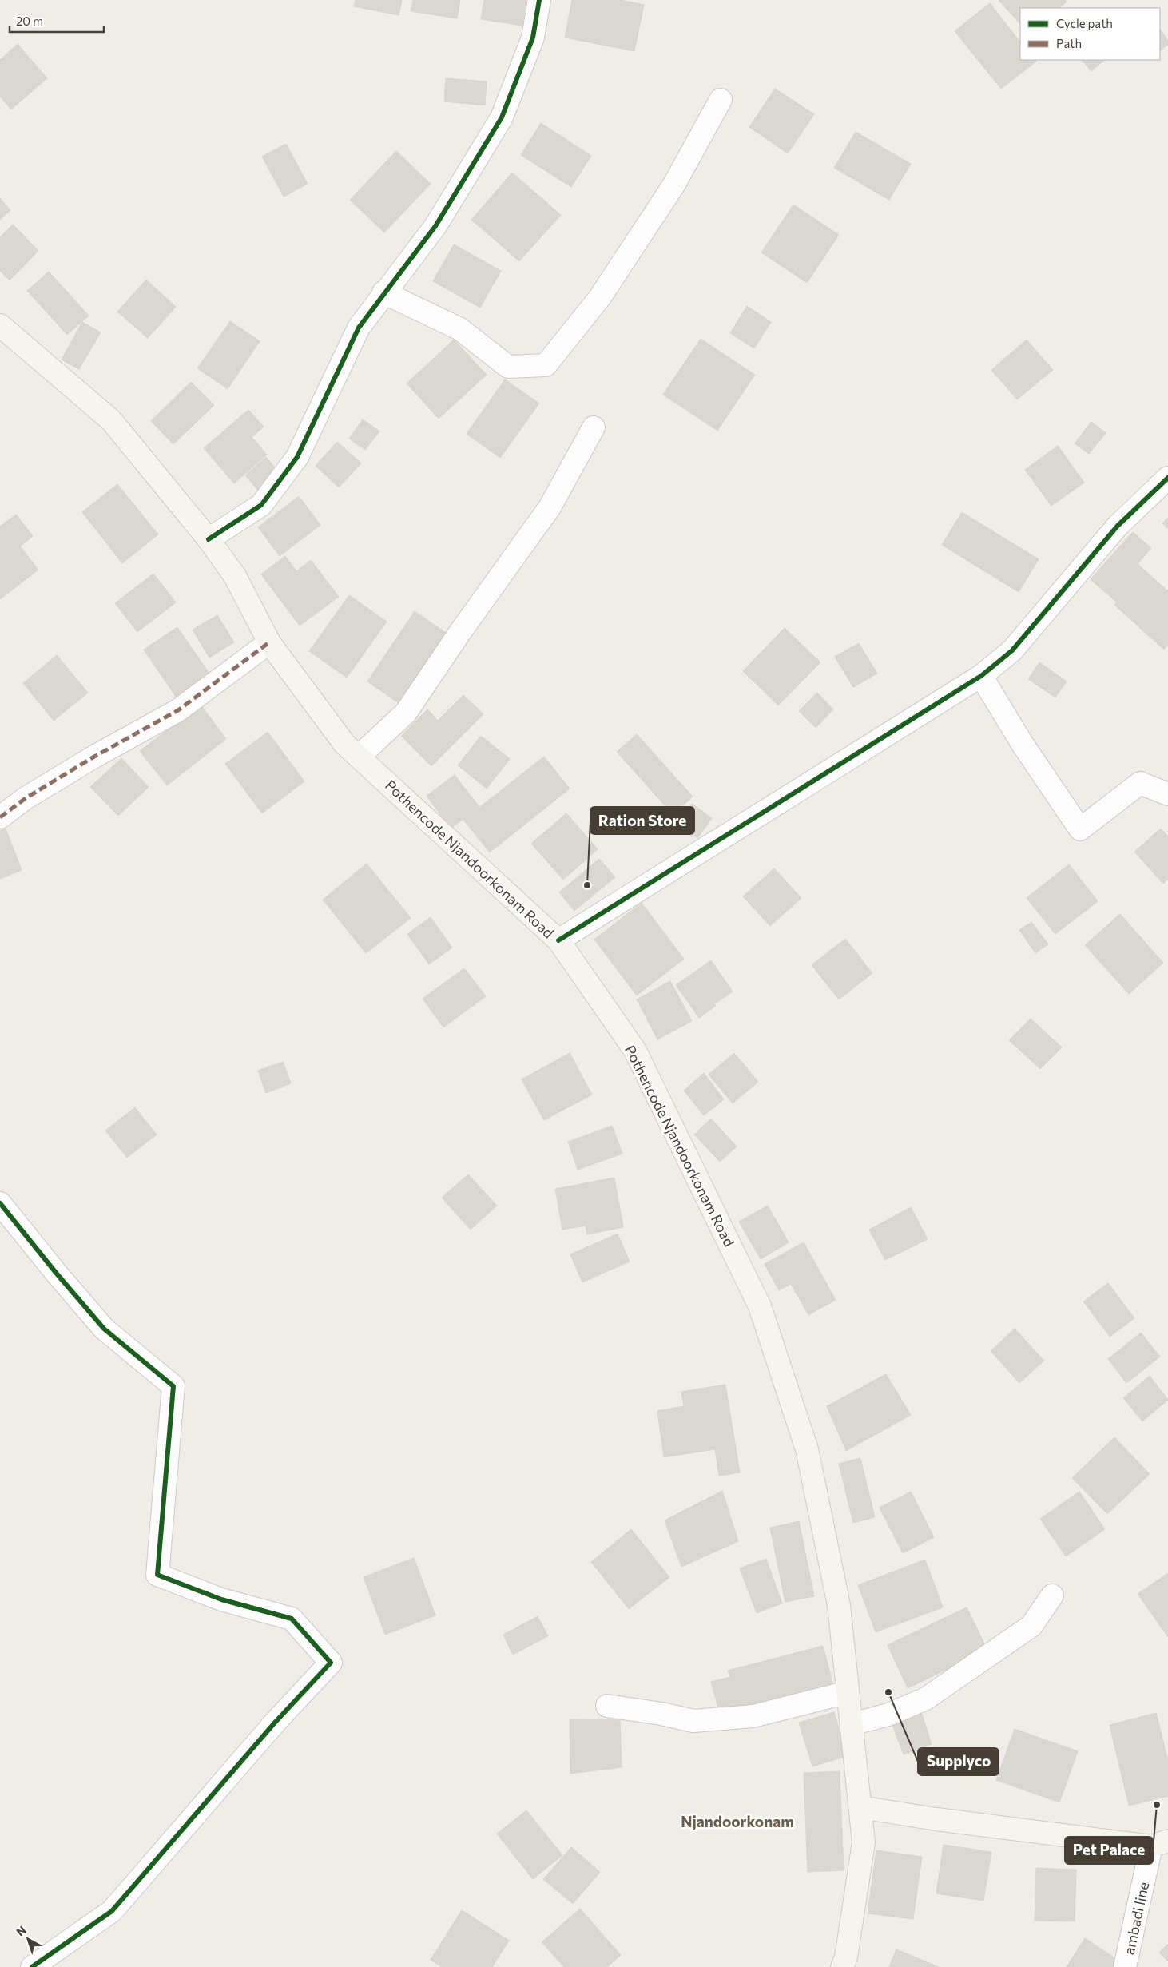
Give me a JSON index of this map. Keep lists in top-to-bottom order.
{
  "streets": {
    "main road": ["Pothencode Njandoorkonam Road"],
    "street": ["ambadi line"]
  },
  "districts": ["Njandoorkonam"],
  "places": ["Ration Store", "Supplyco", "Pet Palace"],
  "legend": ["Cycle path", "Path"],
  "scale_bar": "20 m",
  "north": "top left"
}
